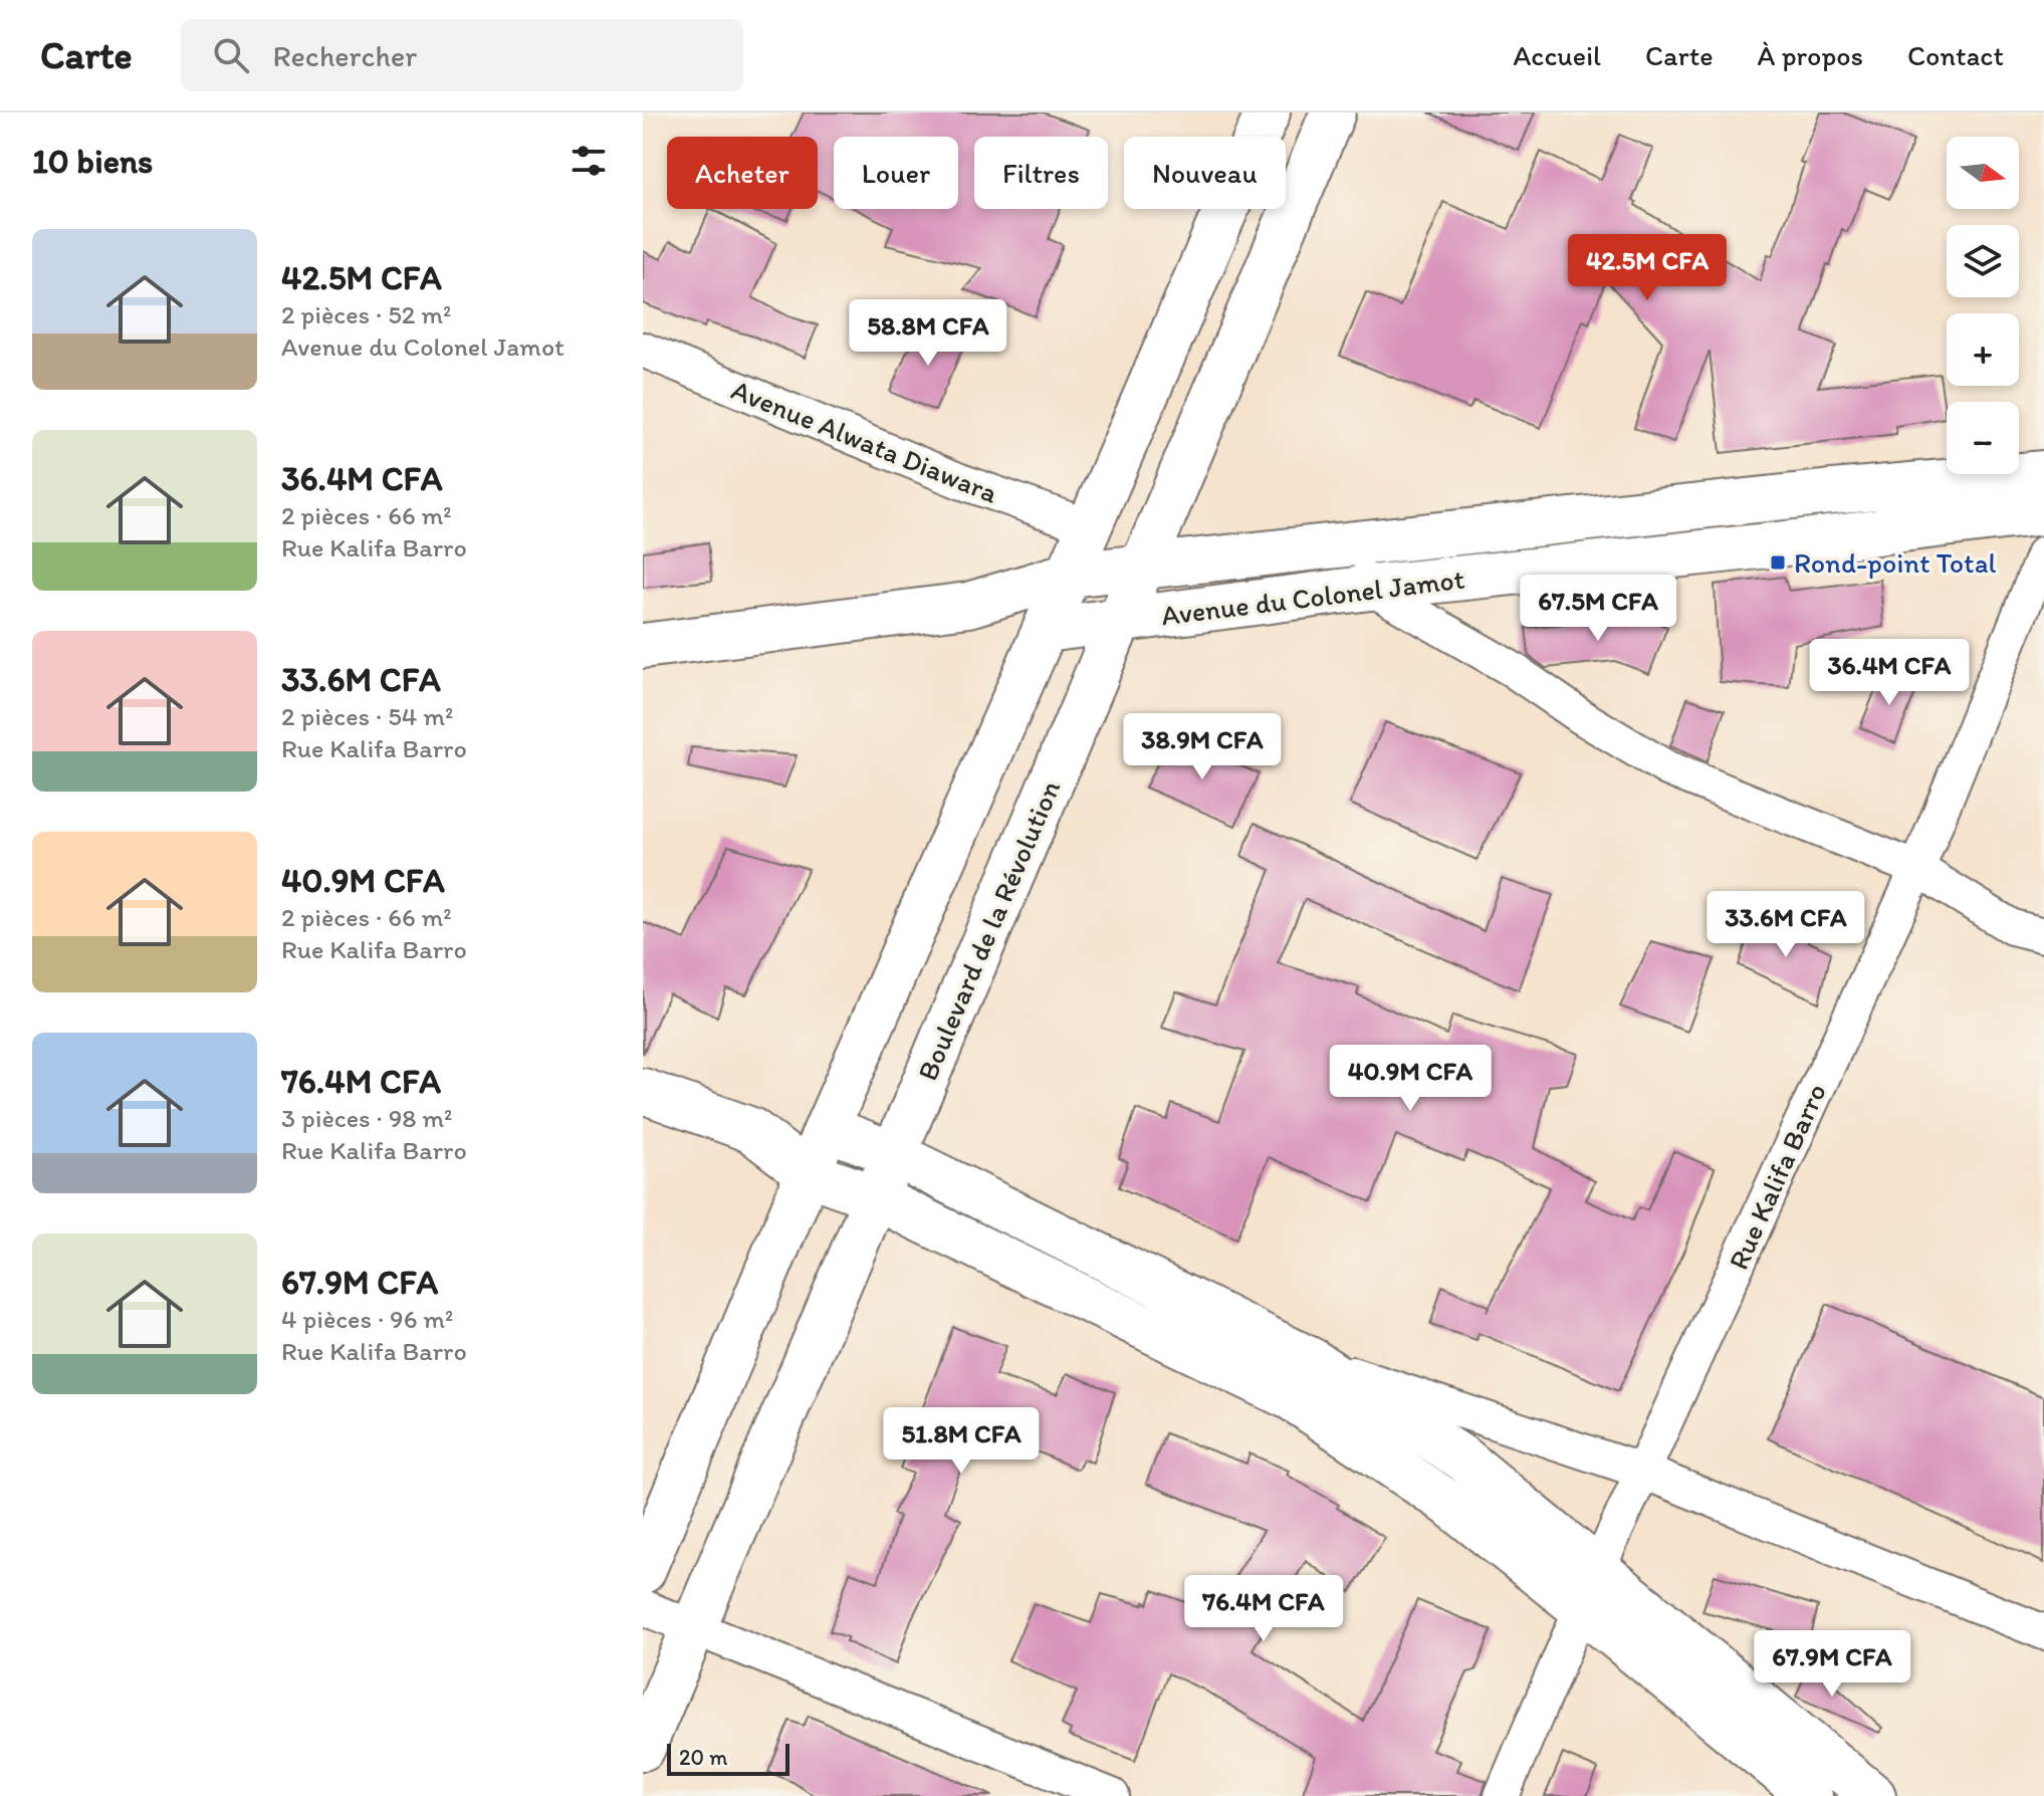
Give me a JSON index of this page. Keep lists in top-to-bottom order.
{
  "streets": {
    "main road": ["Avenue du Colonel Jamot", "Boulevard de la Révolution"],
    "street": ["Avenue Alwata Diawara", "Rue Kalifa Barro"]
  },
  "crossings": [
    ["Avenue du Colonel Jamot", "Boulevard de la Révolution"]
  ],
  "places": {
    "transit": ["Rond-point Total"]
  },
  "scale_bar": "20 m",
  "north": "right",
  "page": {
    "header": "Carte",
    "search": "Rechercher",
    "nav": [
      "Accueil",
      "Carte",
      "À propos",
      "Contact"
    ],
    "heading": "10 biens",
    "map_buttons": ["+", "−"],
    "chip": [
      "Acheter",
      "Louer",
      "Filtres",
      "Nouveau"
    ],
    "list": [
      {
        "name": "42.5M CFA",
        "note": "2 pièces · 52 m² · Avenue du Colonel Jamot"
      },
      {
        "name": "36.4M CFA",
        "note": "2 pièces · 66 m² · Rue Kalifa Barro"
      },
      {
        "name": "33.6M CFA",
        "note": "2 pièces · 54 m² · Rue Kalifa Barro"
      },
      {
        "name": "40.9M CFA",
        "note": "2 pièces · 66 m² · Rue Kalifa Barro"
      },
      {
        "name": "76.4M CFA",
        "note": "3 pièces · 98 m² · Rue Kalifa Barro"
      },
      {
        "name": "67.9M CFA",
        "note": "4 pièces · 96 m² · Rue Kalifa Barro"
      }
    ],
    "price": [
      "42.5M CFA",
      "58.8M CFA",
      "67.5M CFA",
      "36.4M CFA",
      "38.9M CFA",
      "33.6M CFA",
      "40.9M CFA",
      "51.8M CFA",
      "76.4M CFA",
      "67.9M CFA"
    ],
    "scale": "20 m"
  }
}
